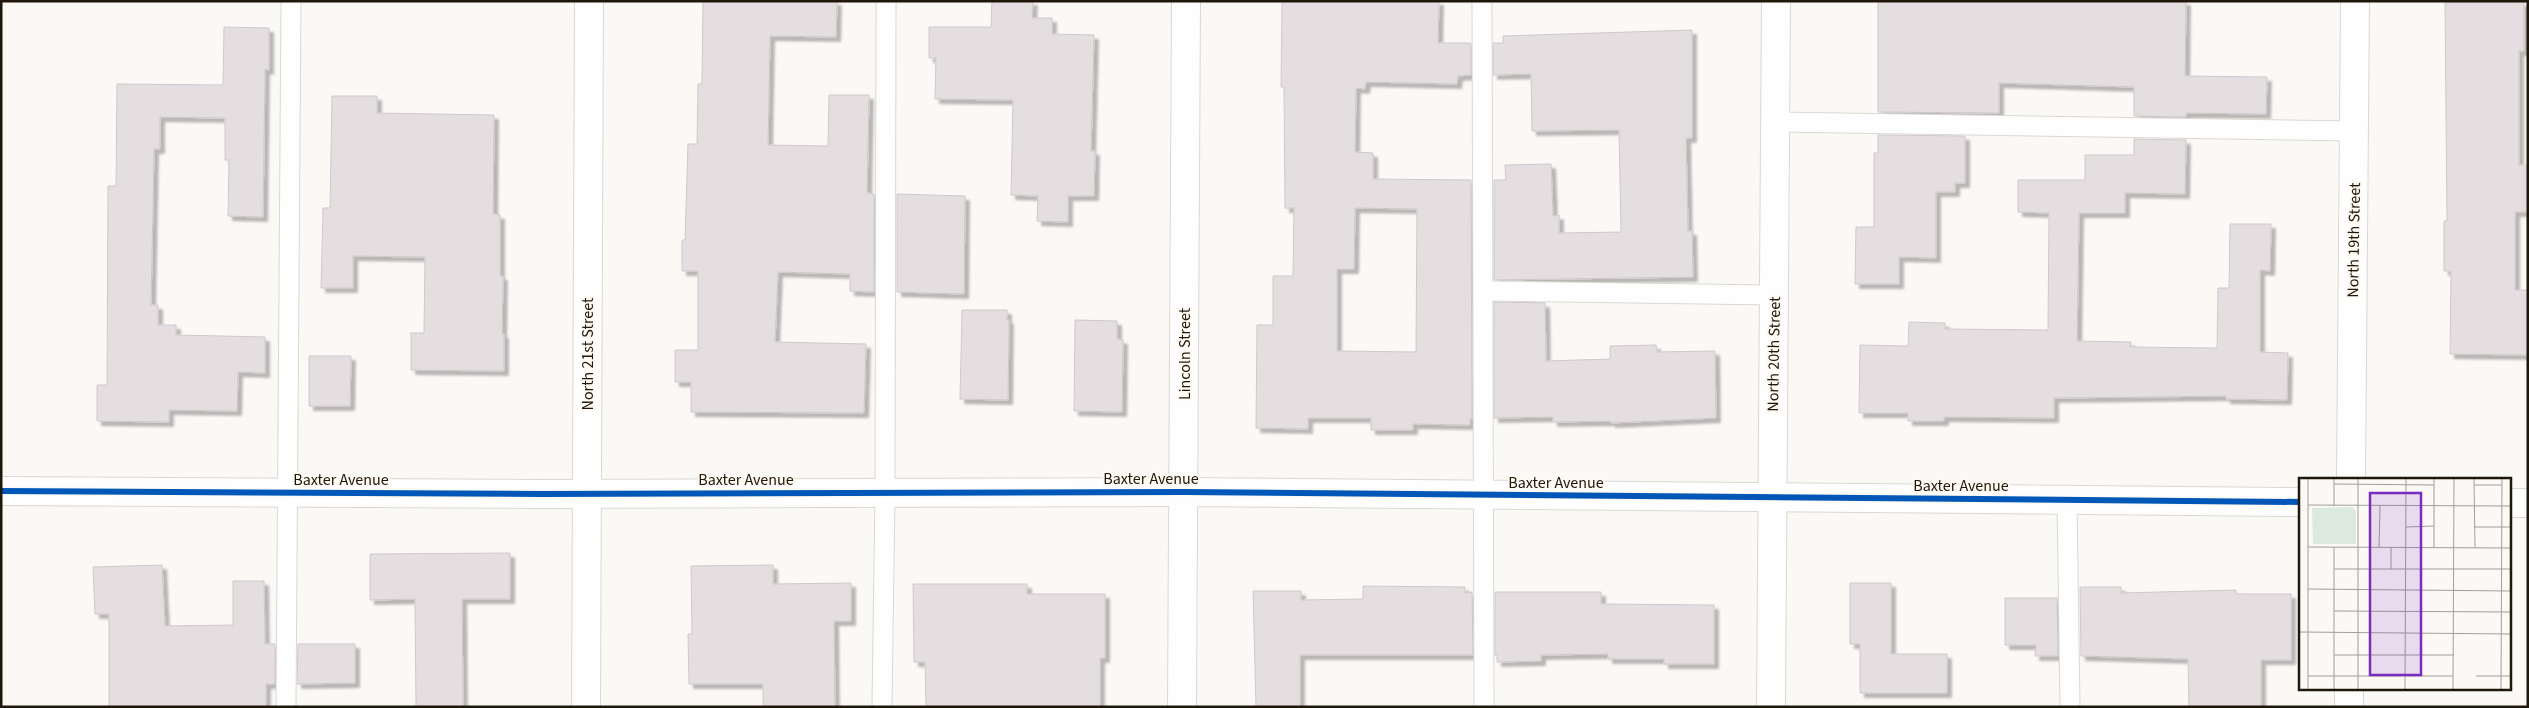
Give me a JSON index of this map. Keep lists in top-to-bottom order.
{
  "streets": {
    "street": [
      "North 19th Street",
      "North 21st Street",
      "Lincoln Street",
      "North 20th Street",
      "Baxter Avenue"
    ]
  },
  "crossings": [
    ["North 21st Street", "Baxter Avenue"],
    ["Lincoln Street", "Baxter Avenue"],
    ["North 20th Street", "Baxter Avenue"]
  ]
}
